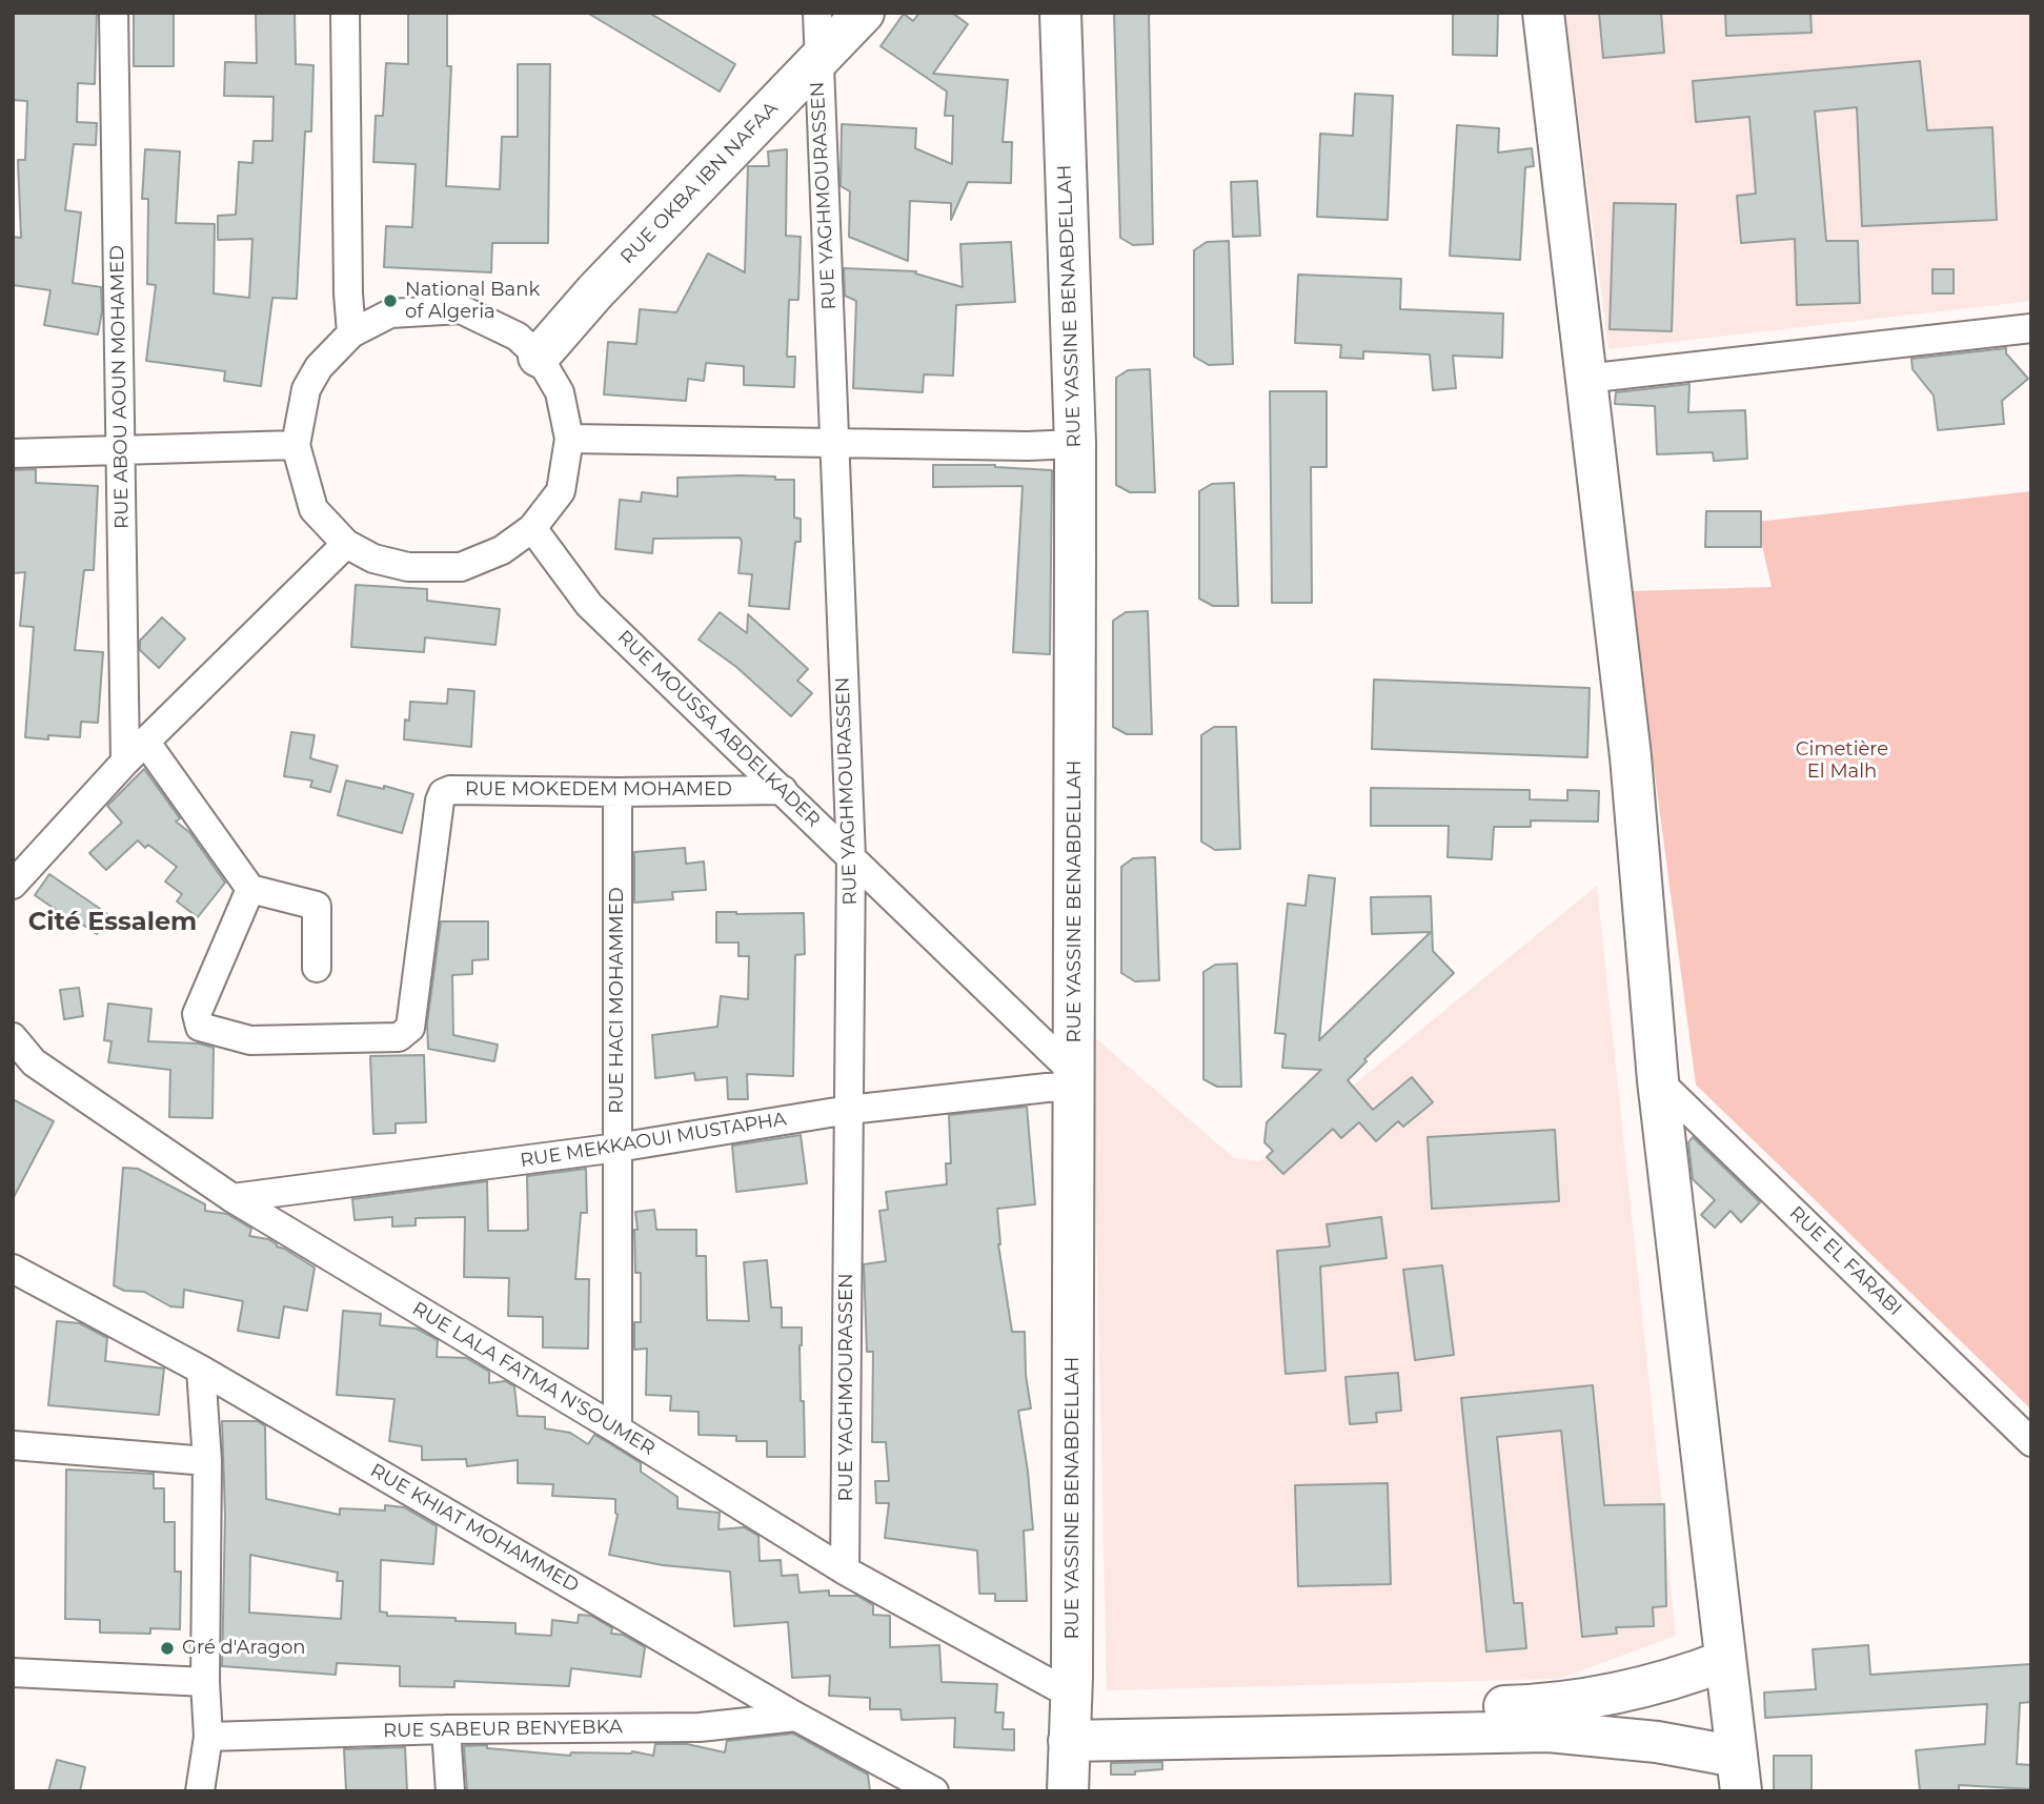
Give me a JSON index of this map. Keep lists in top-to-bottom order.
{
  "streets": {
    "street": [
      "RUE OKBA IBN NAFAA",
      "RUE YAGHMOURASSEN",
      "RUE YASSINE BENABDELLAH",
      "RUE ABOU AOUN MOHAMED",
      "RUE MOUSSA ABDELKADER",
      "RUE MOKEDEM MOHAMED",
      "RUE HACI MOHAMMED",
      "RUE MEKKAOUI MUSTAPHA",
      "RUE EL FARABI",
      "RUE LALA FATMA N'SOUMER",
      "RUE KHIAT MOHAMMED",
      "RUE SABEUR BENYEBKA"
    ]
  },
  "crossings": [
    ["RUE OKBA IBN NAFAA", "RUE YAGHMOURASSEN"],
    ["RUE YAGHMOURASSEN", "RUE MOUSSA ABDELKADER"],
    ["RUE YAGHMOURASSEN", "RUE MEKKAOUI MUSTAPHA"],
    ["RUE YAGHMOURASSEN", "RUE LALA FATMA N'SOUMER"],
    ["RUE YASSINE BENABDELLAH", "RUE MOUSSA ABDELKADER"],
    ["RUE YASSINE BENABDELLAH", "RUE MEKKAOUI MUSTAPHA"],
    ["RUE YASSINE BENABDELLAH", "RUE LALA FATMA N'SOUMER"],
    ["RUE MOUSSA ABDELKADER", "RUE MOKEDEM MOHAMED"],
    ["RUE MOUSSA ABDELKADER", "RUE MEKKAOUI MUSTAPHA"],
    ["RUE MOKEDEM MOHAMED", "RUE HACI MOHAMMED"],
    ["RUE HACI MOHAMMED", "RUE MEKKAOUI MUSTAPHA"],
    ["RUE HACI MOHAMMED", "RUE LALA FATMA N'SOUMER"],
    ["RUE MEKKAOUI MUSTAPHA", "RUE LALA FATMA N'SOUMER"],
    ["RUE KHIAT MOHAMMED", "RUE SABEUR BENYEBKA"]
  ],
  "districts": ["Cité Essalem"],
  "parks": ["Cimetière El Malh"],
  "places": ["National Bank of Algeria", "Gré d'Aragon"]
}
